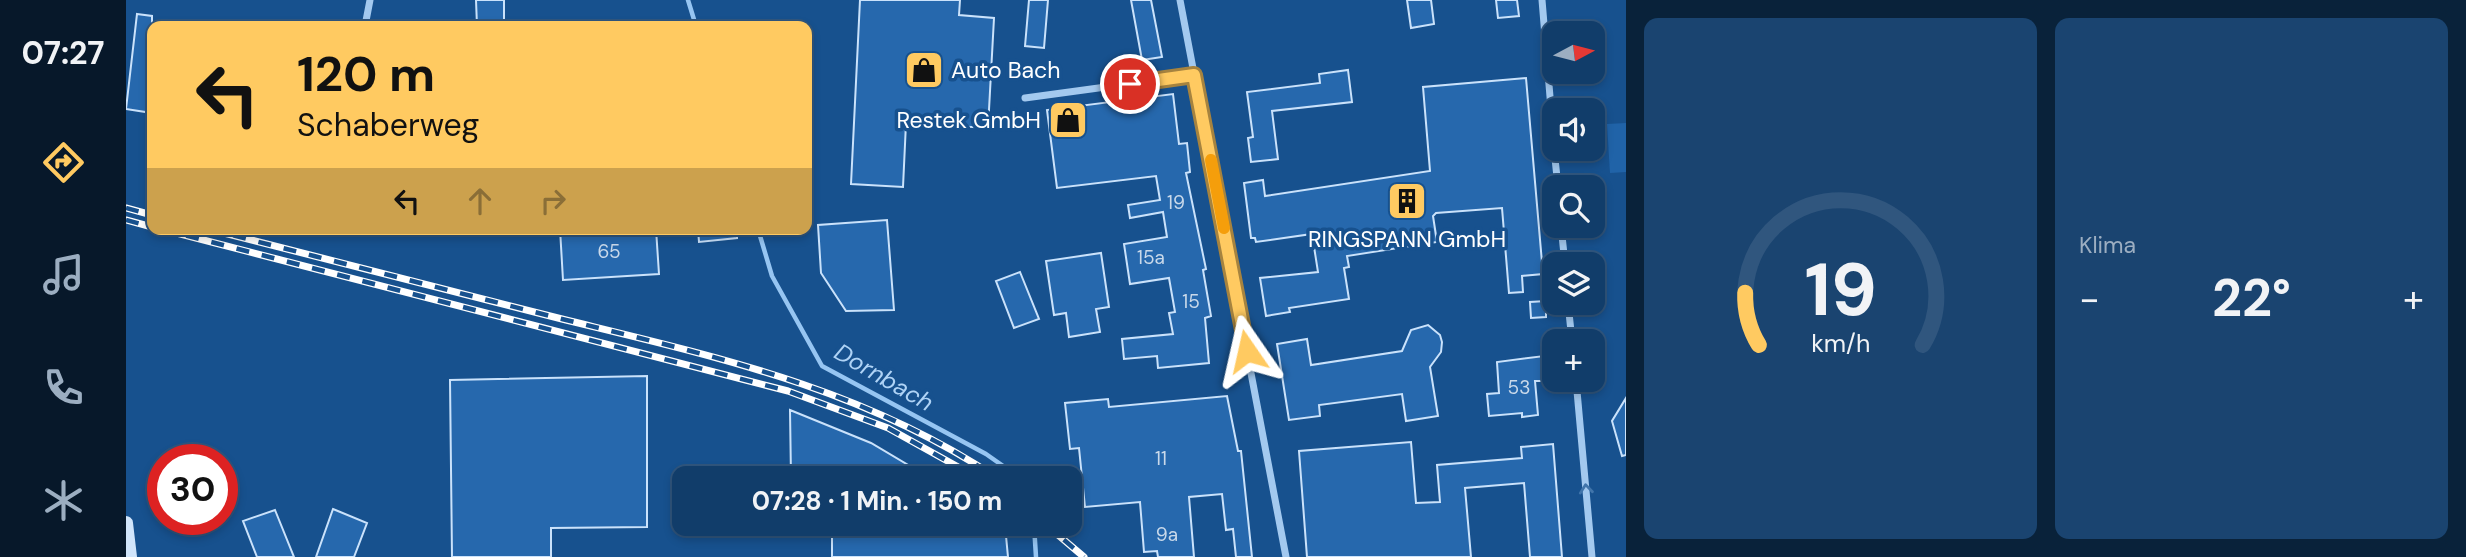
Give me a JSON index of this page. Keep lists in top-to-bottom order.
{
  "water": ["Dornbach"],
  "places": {
    "shop": ["Auto Bach", "Restek GmbH"],
    "building": ["RINGSPANN GmbH"]
  },
  "house_numbers": [
    "19",
    "65",
    "15a",
    "15",
    "53",
    "11",
    "9a"
  ],
  "north": "right",
  "page": {
    "tabs": "07:27",
    "tile": "Klima",
    "map_buttons": "+",
    "turn": ["120 m", "Schaberweg"],
    "heat": ["−", "22°", "+"],
    "limit": "30",
    "trip": "07:28 · 1 Min. · 150 m",
    "gauge": ["19", "km/h"]
  }
}
